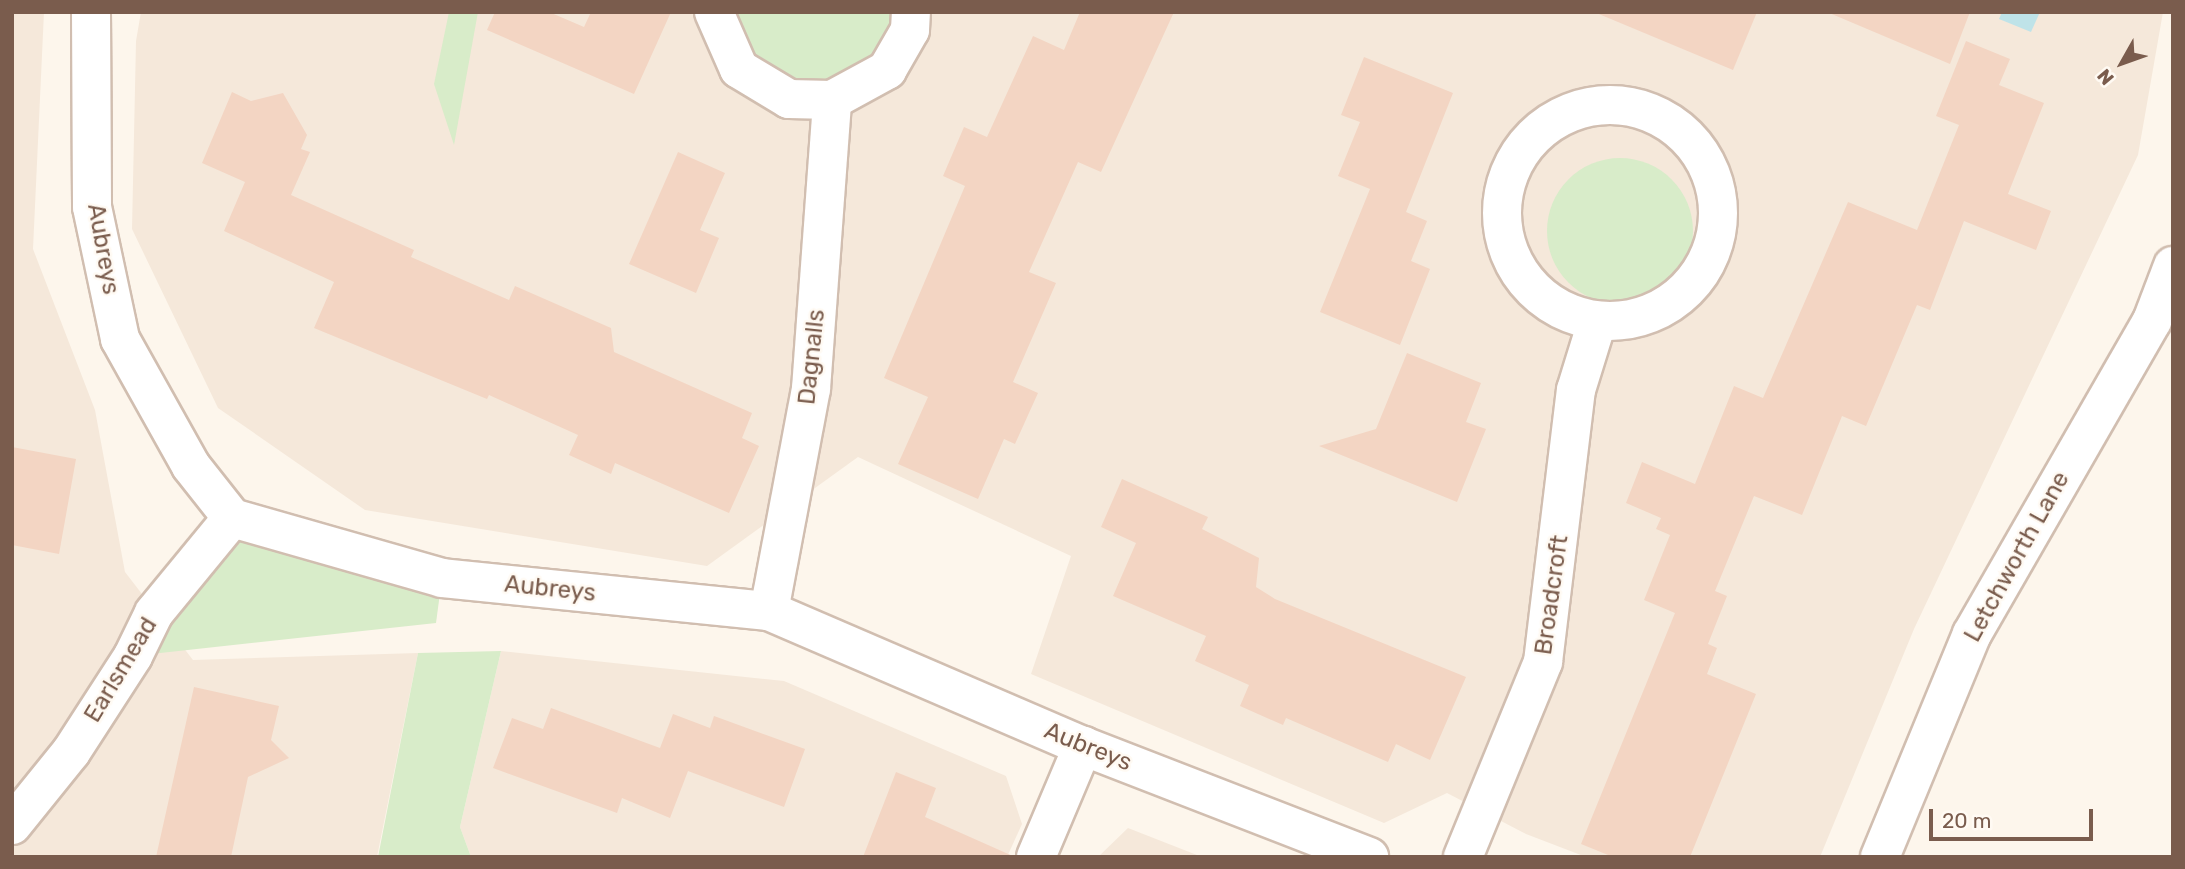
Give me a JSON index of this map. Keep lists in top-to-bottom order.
{
  "streets": {
    "street": [
      "Aubreys",
      "Dagnalls",
      "Letchworth Lane",
      "Broadcroft",
      "Earlsmead"
    ]
  },
  "crossings": [
    ["Aubreys", "Dagnalls"],
    ["Aubreys", "Earlsmead"]
  ],
  "scale_bar": "20 m",
  "north": "bottom left"
}
